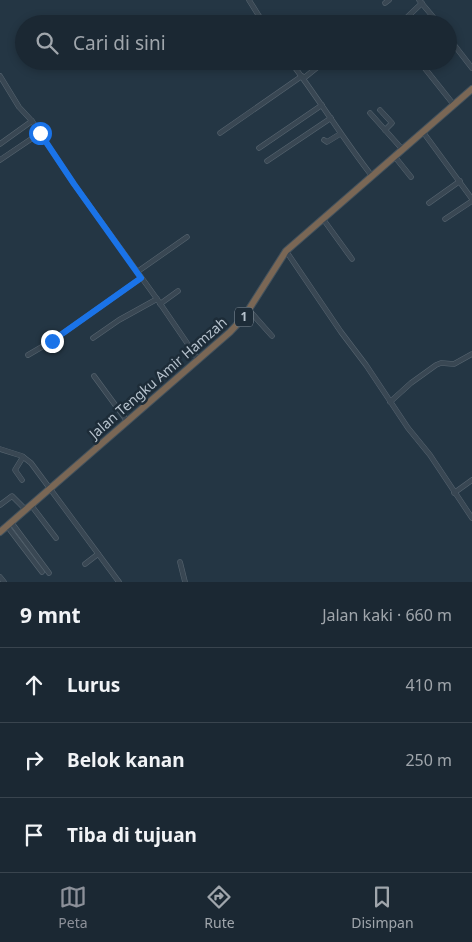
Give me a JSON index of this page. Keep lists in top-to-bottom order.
{
  "streets": {
    "highway": ["1", "Jalan Tengku Amir Hamzah"]
  },
  "page": {
    "search": "Cari di sini",
    "heading": ["9 mnt", "Jalan kaki · 660 m"],
    "list": [
      ["Lurus", "410 m"],
      ["Belok kanan", "250 m"],
      "Tiba di tujuan"
    ],
    "nav": ["Peta", "Rute", "Disimpan"]
  }
}
